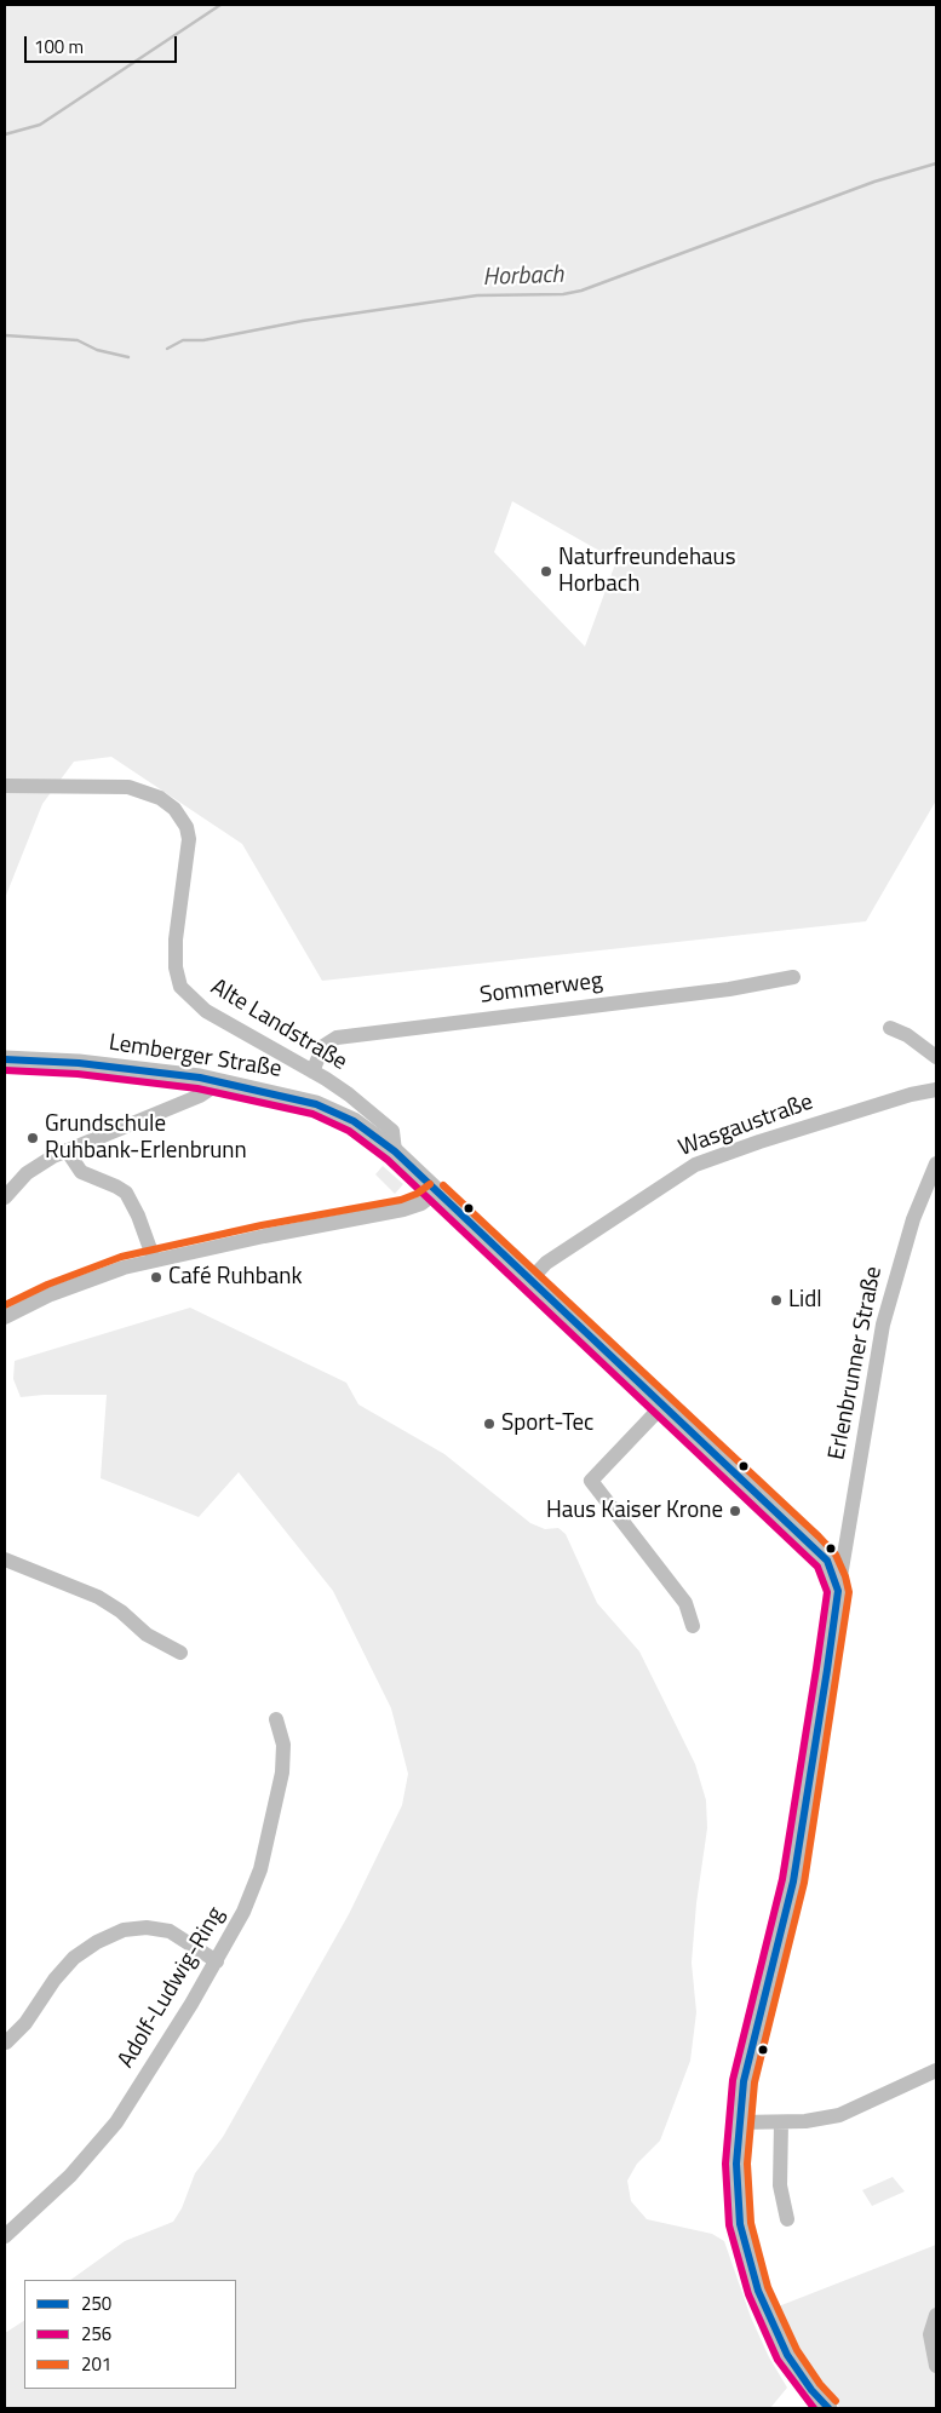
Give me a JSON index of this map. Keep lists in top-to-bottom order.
{
  "streets": {
    "main road": ["Lemberger Straße"],
    "street": [
      "Sommerweg",
      "Alte Landstraße",
      "Wasgaustraße",
      "Erlenbrunner Straße",
      "Adolf-Ludwig-Ring"
    ]
  },
  "crossings": [
    ["Sommerweg", "Alte Landstraße"],
    ["Alte Landstraße", "Lemberger Straße"],
    ["Lemberger Straße", "Wasgaustraße"],
    ["Lemberger Straße", "Erlenbrunner Straße"]
  ],
  "water": ["Horbach"],
  "places": [
    "Naturfreundehaus Horbach",
    "Grundschule Ruhbank-Erlenbrunn",
    "Café Ruhbank",
    "Lidl",
    "Sport-Tec",
    "Haus Kaiser Krone"
  ],
  "lines": ["transit line 250", "transit line 256", "transit line 201"],
  "legend": ["250", "256", "201"],
  "scale_bar": "100 m"
}
